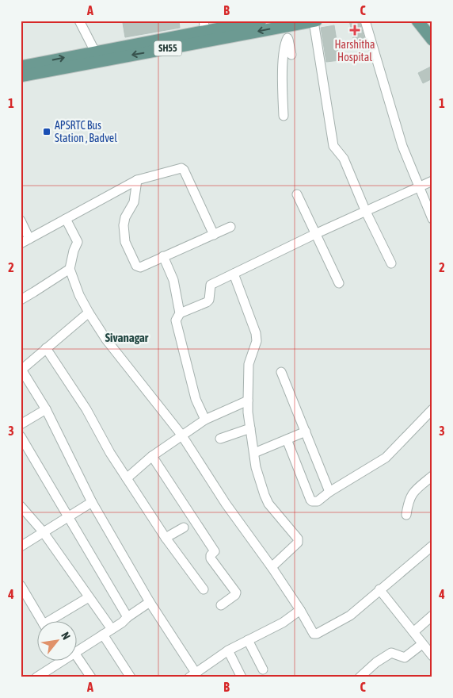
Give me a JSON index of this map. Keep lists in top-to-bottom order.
{
  "streets": {
    "main road": ["SH55"]
  },
  "districts": ["Sivanagar"],
  "places": {
    "health": ["Harshitha Hospital"],
    "transit": ["APSRTC Bus Station , Badvel"]
  },
  "north": "top right",
  "grid": {
    "columns": ["A", "B", "C"],
    "rows": [
      "1",
      "2",
      "3",
      "4"
    ]
  }
}
